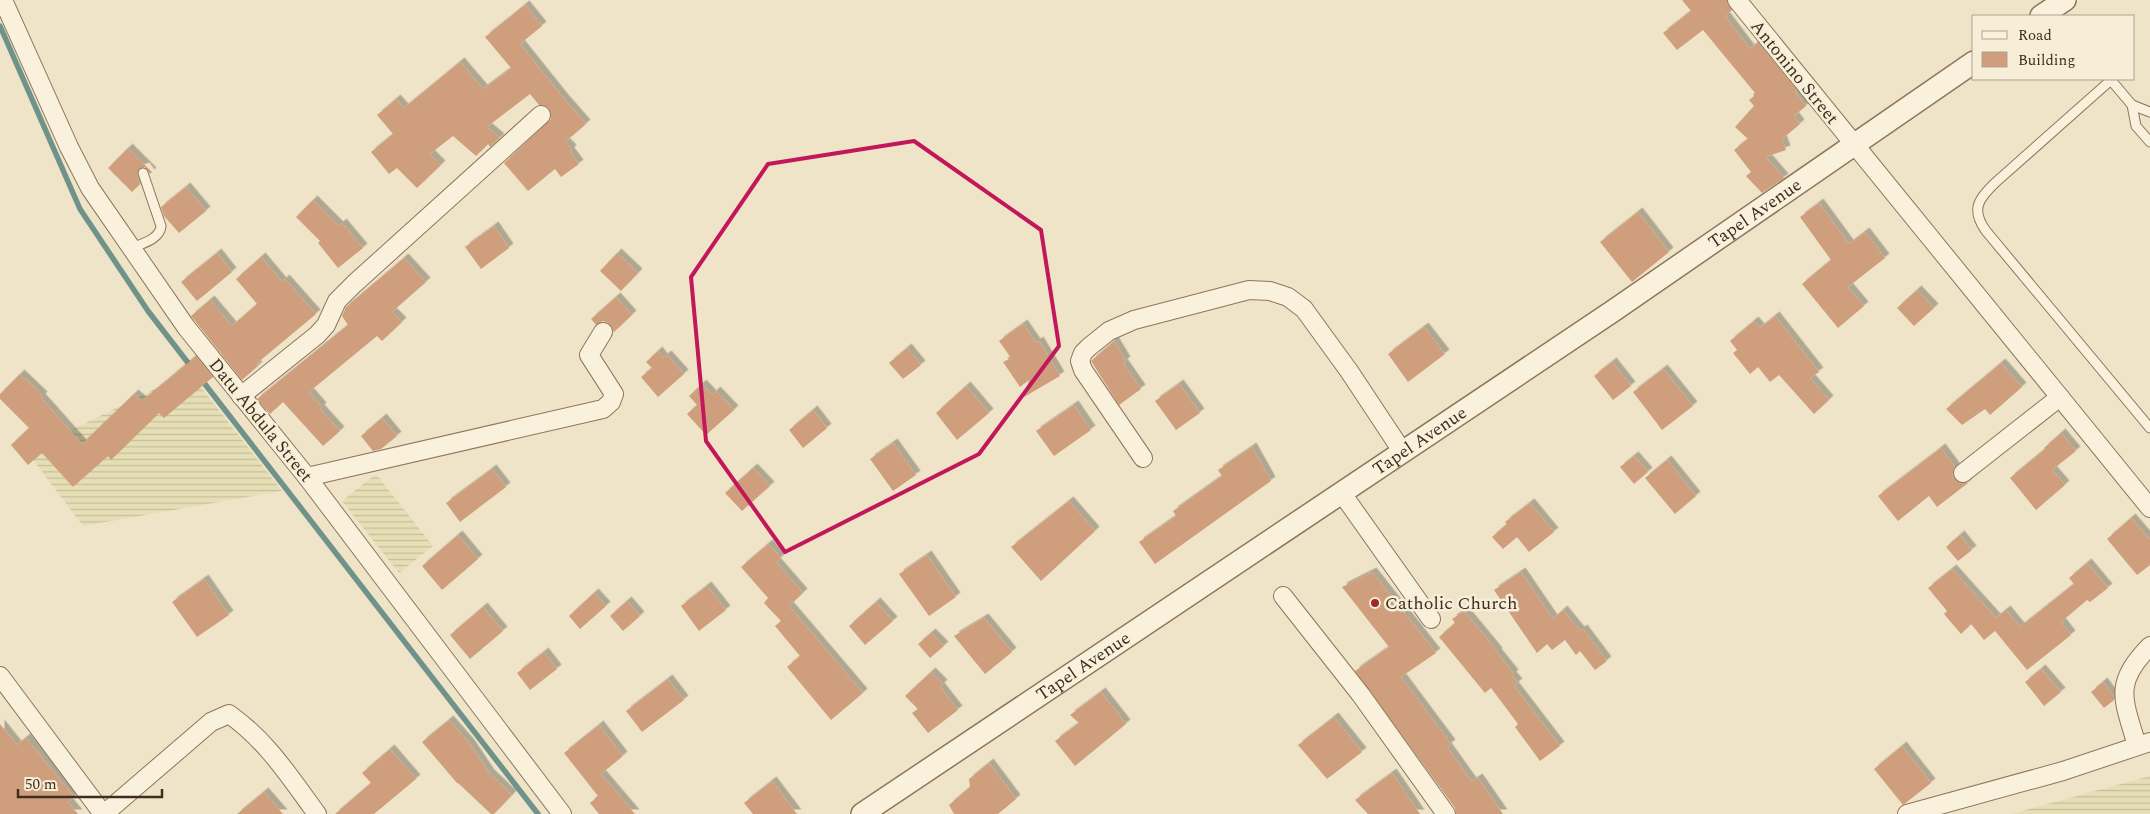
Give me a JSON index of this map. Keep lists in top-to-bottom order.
{
  "streets": {
    "street": ["Antonino Street", "Tapel Avenue", "Datu Abdula Street"]
  },
  "crossings": [
    ["Antonino Street", "Tapel Avenue"]
  ],
  "places": ["Catholic Church"],
  "legend": ["Road", "Building"],
  "scale_bar": "50 m"
}
